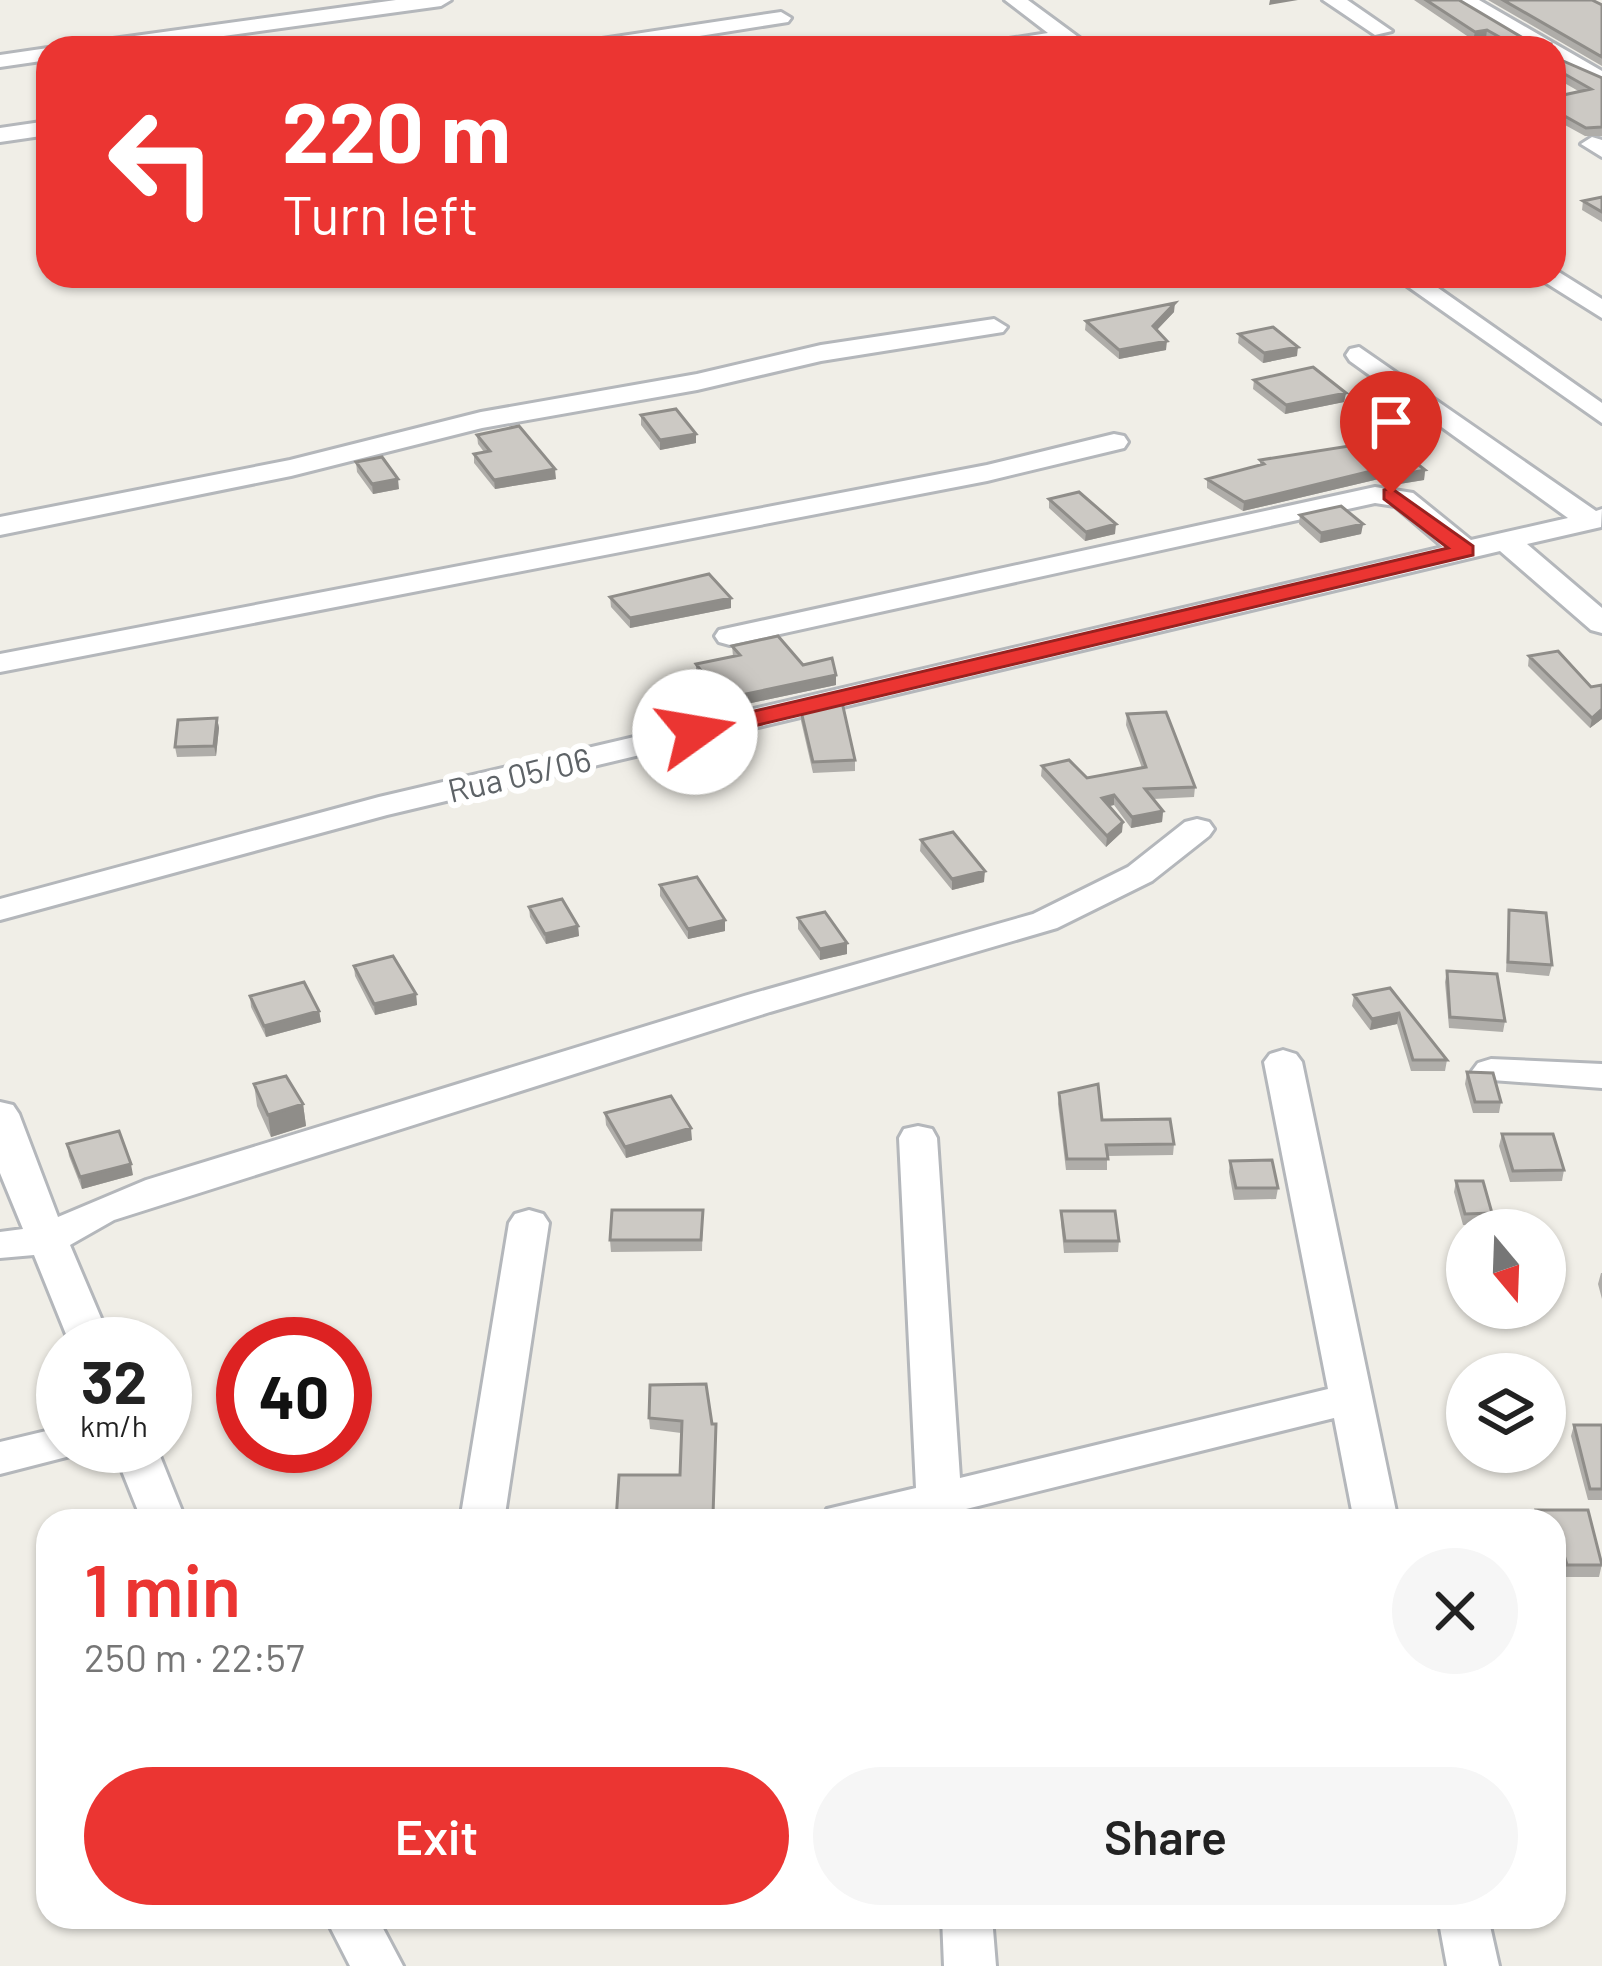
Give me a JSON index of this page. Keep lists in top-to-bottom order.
{
  "streets": {
    "street": ["Rua 05/06"]
  },
  "north": "bottom",
  "page": {
    "turn": ["220 m", "Turn left"],
    "speed": "32 km/h",
    "limit": "40",
    "heading": ["1 min", "250 m · 22:57"],
    "buttons": ["Exit", "Share"]
  }
}
